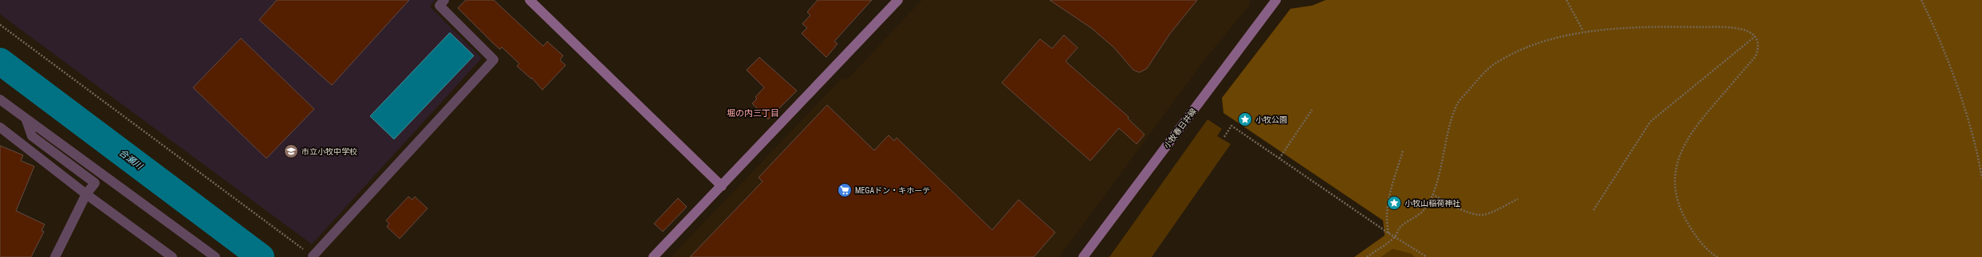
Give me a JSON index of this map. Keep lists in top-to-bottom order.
{
  "streets": {
    "street": ["小牧春日井線"]
  },
  "districts": ["堀の内三丁目"],
  "water": ["合瀬川"],
  "places": {
    "place": ["小牧公園", "小牧山稲荷神社"],
    "school or university": ["市立小牧中学校"],
    "supermarket": ["MEGAドン・キホーテ"]
  }
}
